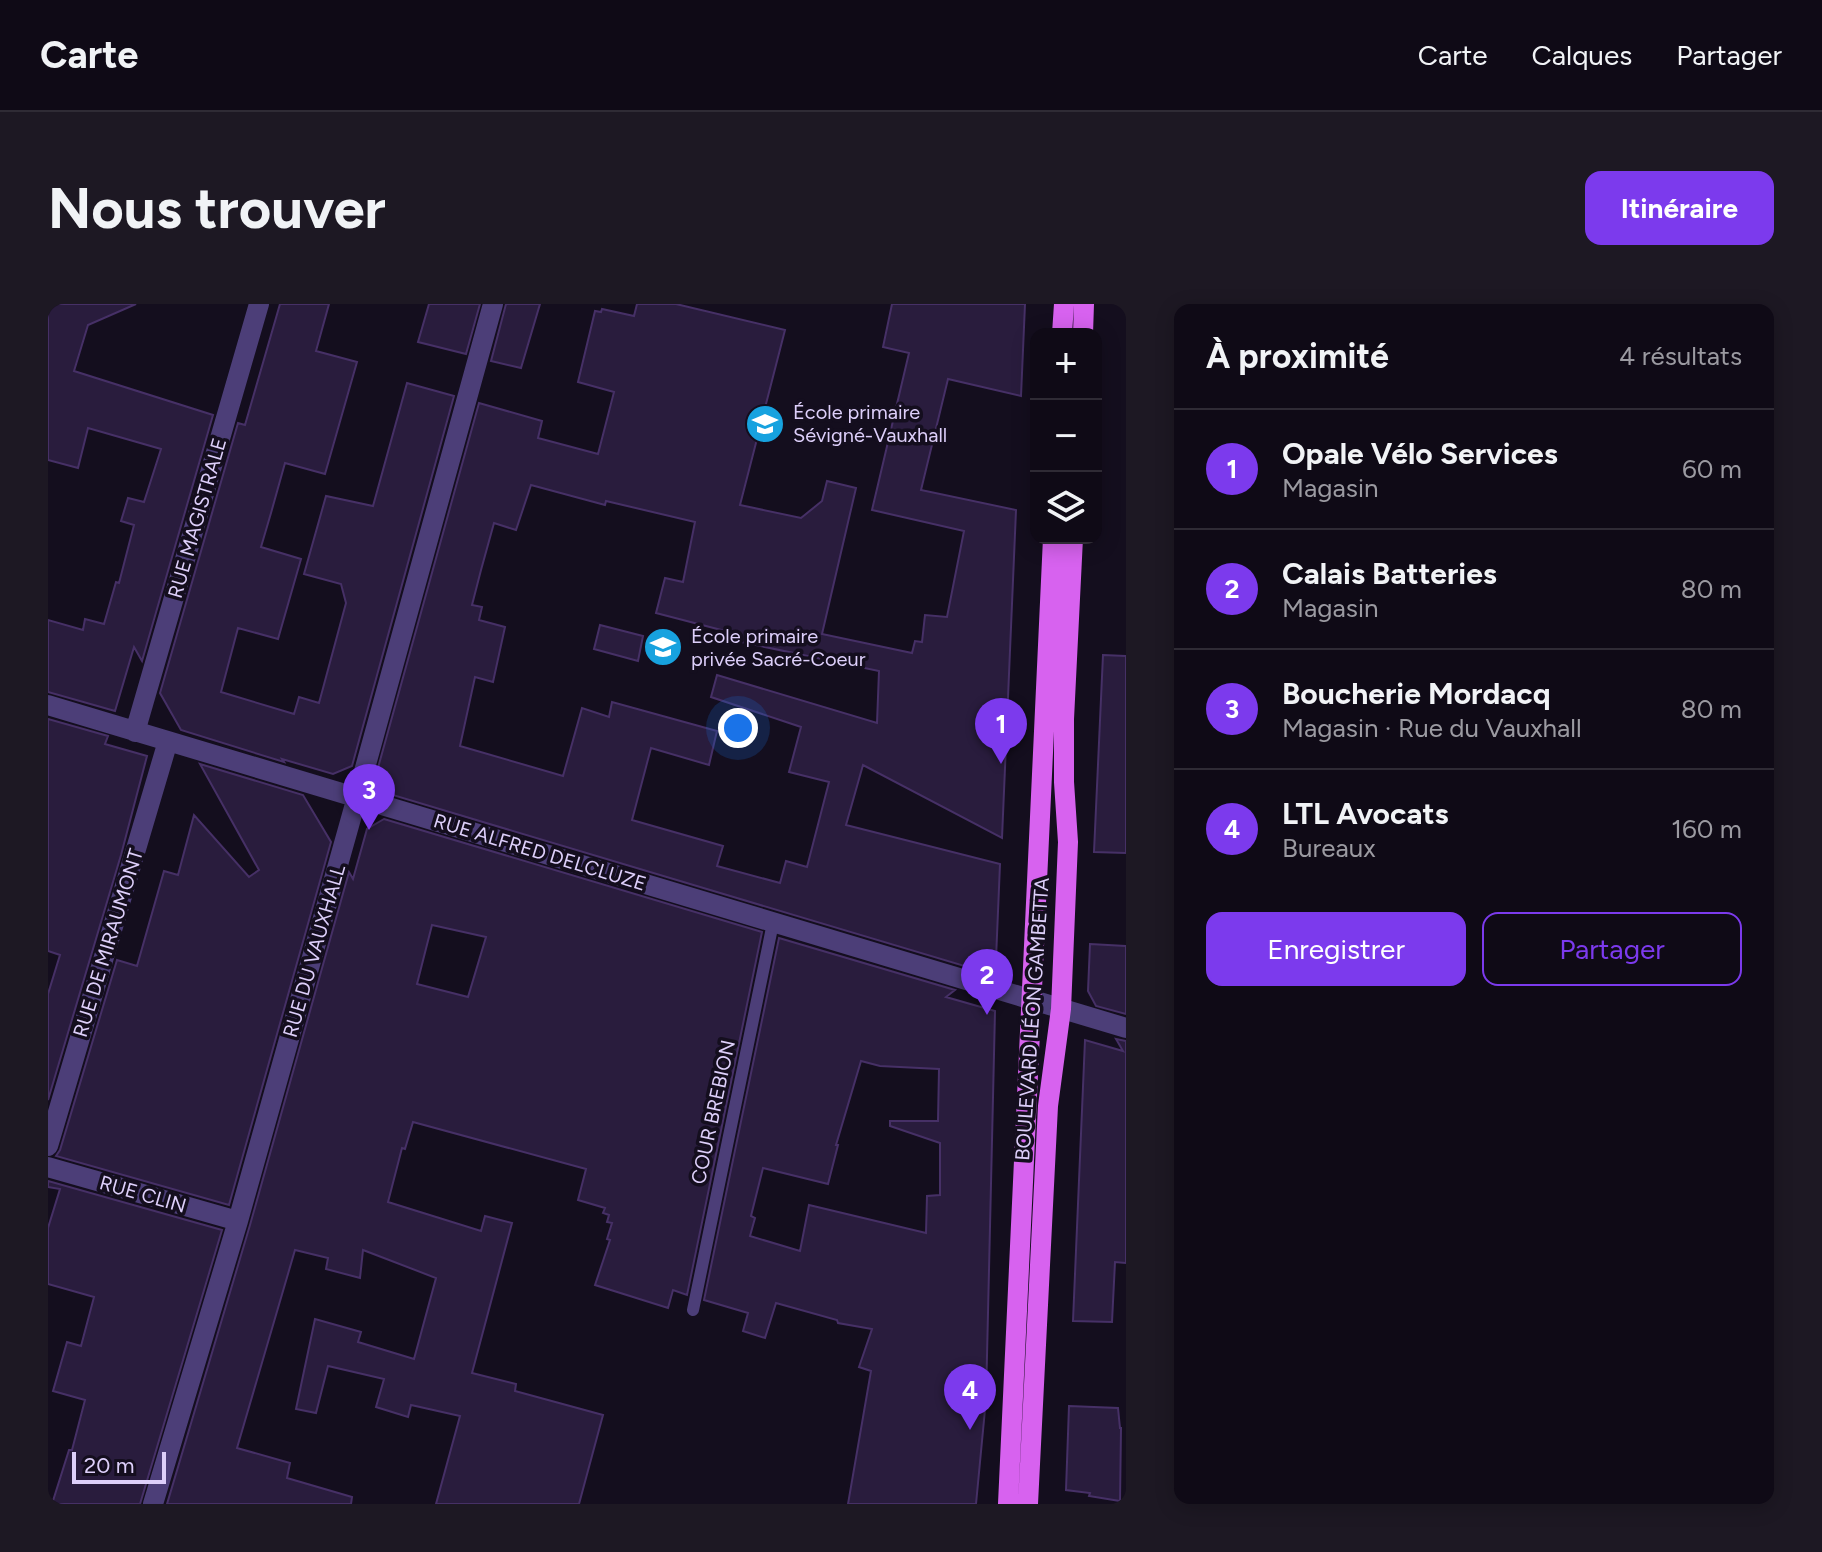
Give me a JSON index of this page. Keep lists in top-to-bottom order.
{
  "streets": {
    "main road": ["BOULEVARD LÉON GAMBETTA"],
    "street": [
      "RUE MAGISTRALE",
      "RUE ALFRED DELCLUZE",
      "RUE DE MIRAUMONT",
      "RUE DU VAUXHALL",
      "RUE CLIN"
    ],
    "lane": ["COUR BREBION"]
  },
  "crossings": [
    ["RUE MAGISTRALE", "RUE ALFRED DELCLUZE"],
    ["RUE ALFRED DELCLUZE", "RUE DE MIRAUMONT"],
    ["RUE ALFRED DELCLUZE", "RUE DU VAUXHALL"],
    ["RUE ALFRED DELCLUZE", "BOULEVARD LÉON GAMBETTA"],
    ["RUE ALFRED DELCLUZE", "COUR BREBION"],
    ["RUE DU VAUXHALL", "RUE CLIN"]
  ],
  "places": {
    "school or university": ["École primaire Sévigné-Vauxhall", "École primaire privée Sacré-Coeur"]
  },
  "scale_bar": "20 m",
  "page": {
    "header": "Carte",
    "nav": ["Carte", "Calques", "Partager"],
    "buttons": [
      "Itinéraire",
      ["Enregistrer", "Partager"]
    ],
    "title": "Nous trouver",
    "heading": ["À proximité", "4 résultats"],
    "map_buttons": ["+", "−"],
    "list": [
      {
        "mark": "1",
        "name": "Opale Vélo Services",
        "note": "Magasin",
        "value": "60 m"
      },
      {
        "mark": "2",
        "name": "Calais Batteries",
        "note": "Magasin",
        "value": "80 m"
      },
      {
        "mark": "3",
        "name": "Boucherie Mordacq",
        "note": "Magasin · Rue du Vauxhall",
        "value": "80 m"
      },
      {
        "mark": "4",
        "name": "LTL Avocats",
        "note": "Bureaux",
        "value": "160 m"
      }
    ],
    "pins": [
      "1",
      "3",
      "2",
      "4"
    ],
    "scale": "20 m"
  }
}
